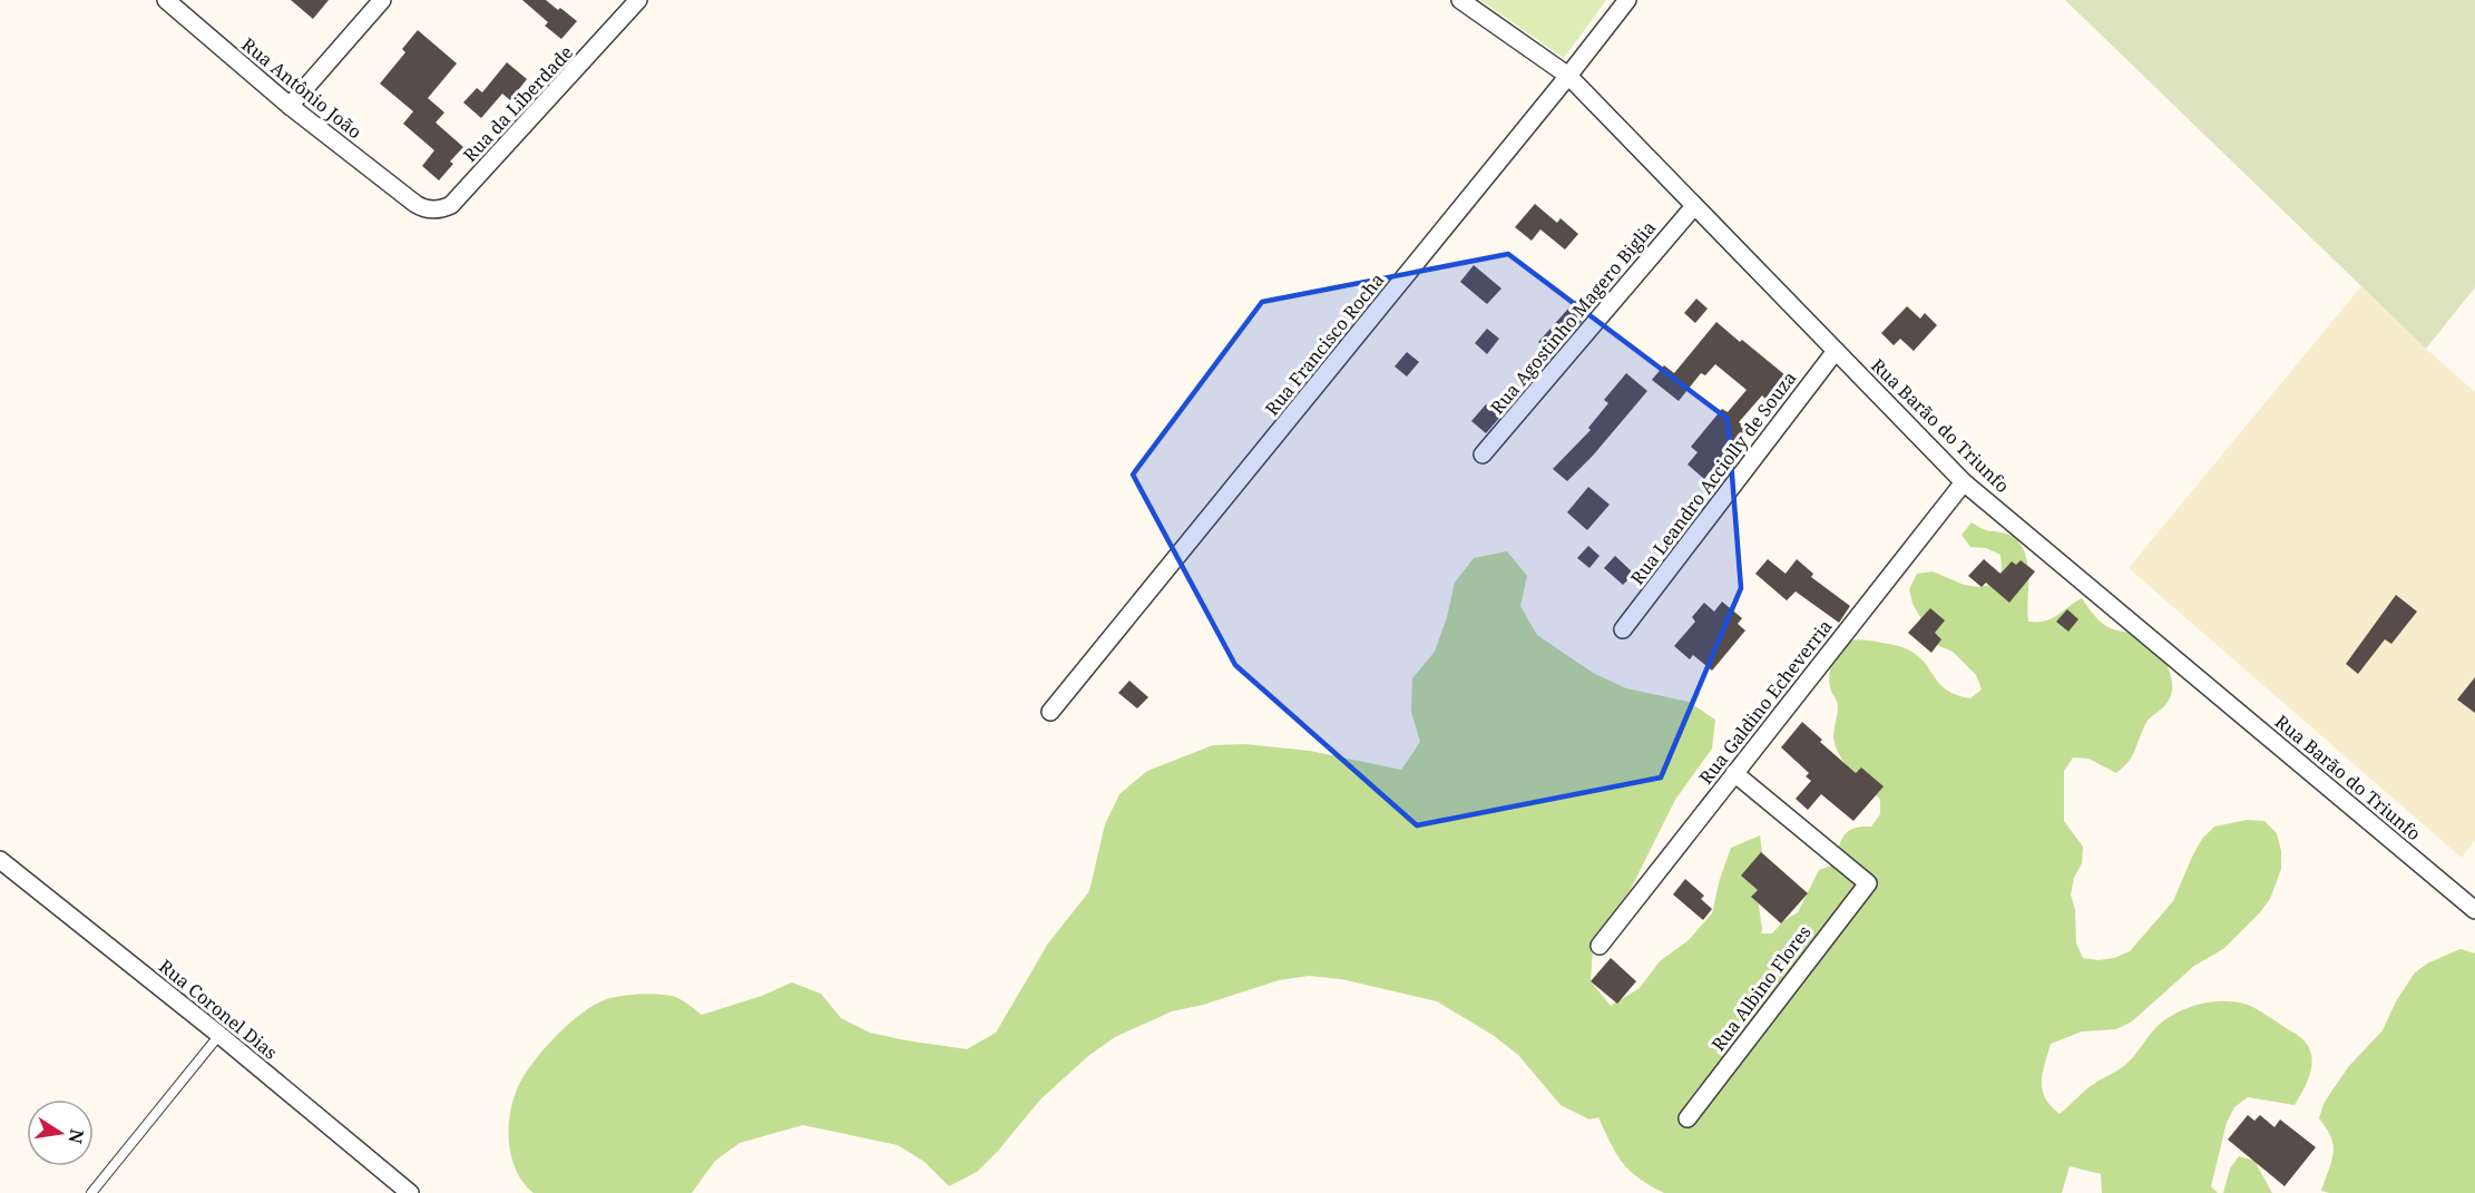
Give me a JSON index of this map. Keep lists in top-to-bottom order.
{
  "streets": {
    "street": [
      "Rua Antônio João",
      "Rua da Liberdade",
      "Rua Agostinho Magero Biglia",
      "Rua Francisco Rocha",
      "Rua Barão do Triunfo",
      "Rua Leandro Acciolly de Souza",
      "Rua Galdino Echeverria",
      "Rua Albino Flores",
      "Rua Coronel Dias"
    ]
  },
  "crossings": [
    ["Rua Antônio João", "Rua da Liberdade"],
    ["Rua Agostinho Magero Biglia", "Rua Barão do Triunfo"],
    ["Rua Francisco Rocha", "Rua Barão do Triunfo"],
    ["Rua Barão do Triunfo", "Rua Leandro Acciolly de Souza"],
    ["Rua Barão do Triunfo", "Rua Galdino Echeverria"],
    ["Rua Galdino Echeverria", "Rua Albino Flores"]
  ],
  "north": "right"
}
